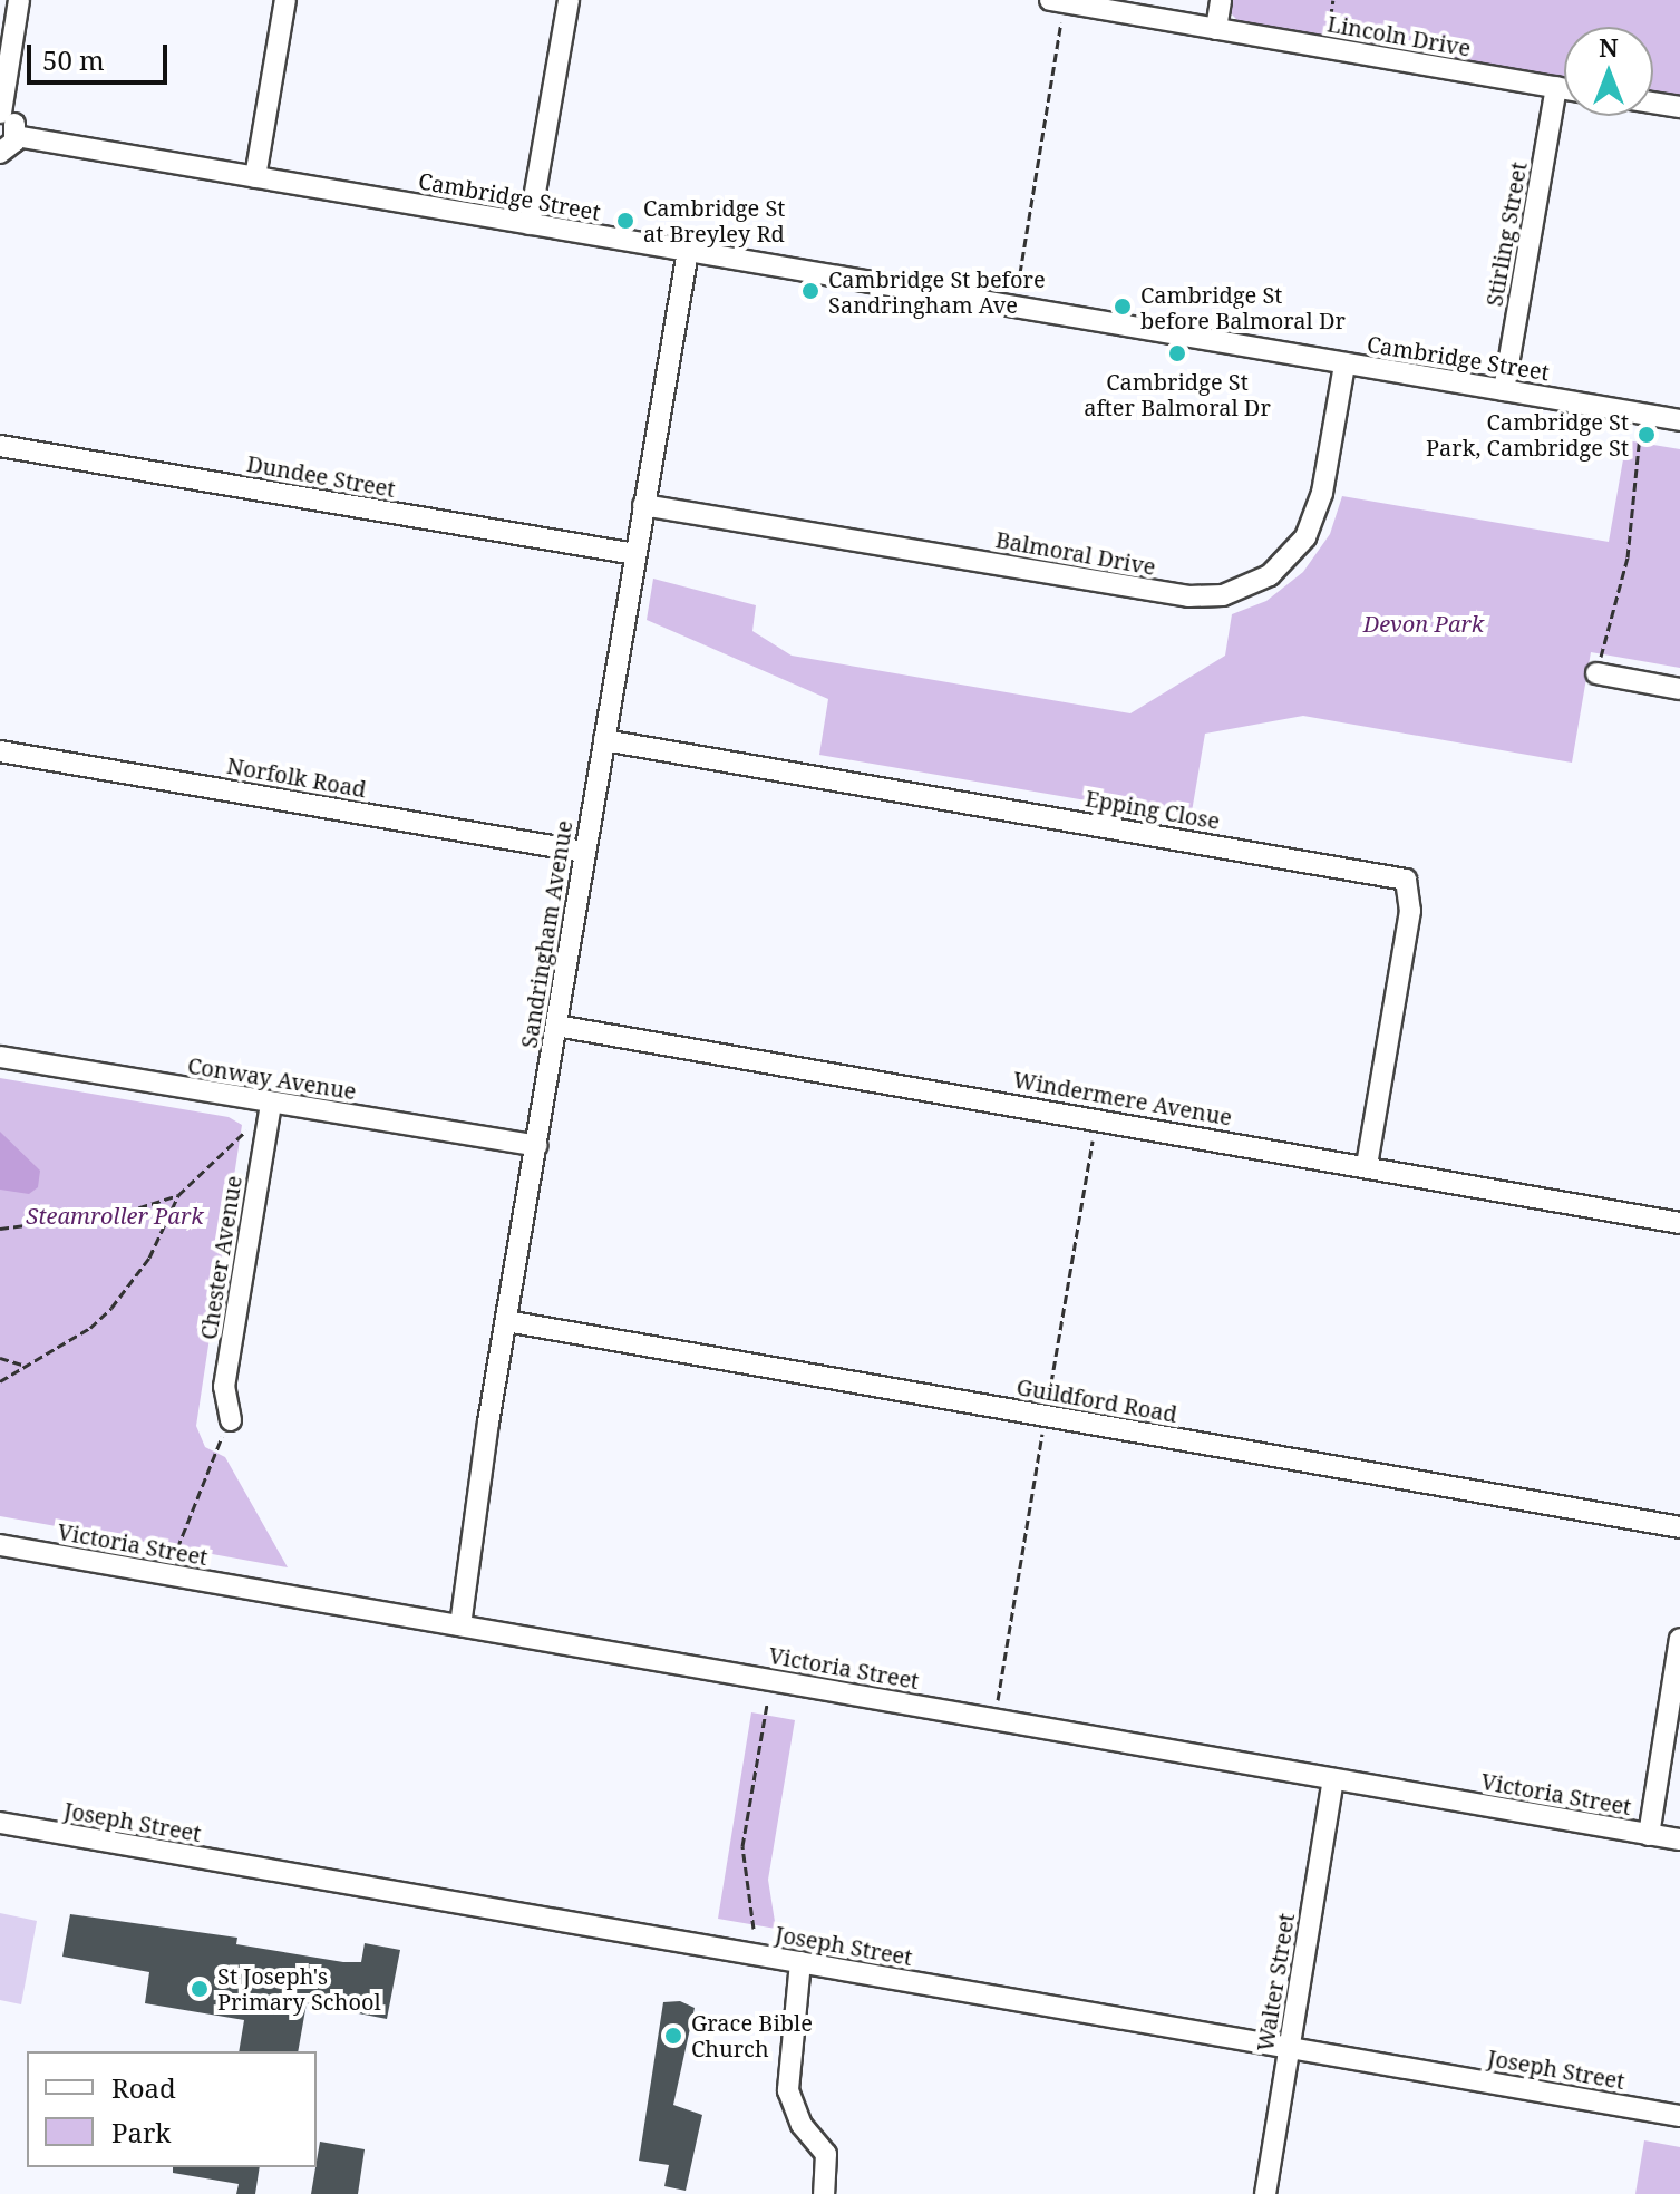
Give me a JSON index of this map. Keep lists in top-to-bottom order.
{
  "streets": {
    "street": [
      "Lincoln Drive",
      "Cambridge Street",
      "Stirling Street",
      "Dundee Street",
      "Balmoral Drive",
      "Norfolk Road",
      "Epping Close",
      "Sandringham Avenue",
      "Conway Avenue",
      "Windermere Avenue",
      "Chester Avenue",
      "Guildford Road",
      "Victoria Street",
      "Joseph Street",
      "Walter Street"
    ]
  },
  "crossings": [
    ["Lincoln Drive", "Stirling Street"],
    ["Cambridge Street", "Stirling Street"],
    ["Cambridge Street", "Balmoral Drive"],
    ["Cambridge Street", "Sandringham Avenue"],
    ["Dundee Street", "Sandringham Avenue"],
    ["Balmoral Drive", "Sandringham Avenue"],
    ["Norfolk Road", "Sandringham Avenue"],
    ["Epping Close", "Sandringham Avenue"],
    ["Epping Close", "Windermere Avenue"],
    ["Sandringham Avenue", "Conway Avenue"],
    ["Sandringham Avenue", "Windermere Avenue"],
    ["Sandringham Avenue", "Guildford Road"],
    ["Sandringham Avenue", "Victoria Street"],
    ["Conway Avenue", "Chester Avenue"],
    ["Victoria Street", "Walter Street"],
    ["Joseph Street", "Walter Street"]
  ],
  "parks": ["Devon Park", "Steamroller Park"],
  "places": [
    "Cambridge St at Breyley Rd",
    "Cambridge St before Sandringham Ave",
    "Cambridge St before Balmoral Dr",
    "Cambridge St after Balmoral Dr",
    "Cambridge St Park, Cambridge St",
    "St Joseph's Primary School",
    "Grace Bible Church"
  ],
  "legend": ["Road", "Park"],
  "scale_bar": "50 m",
  "north": "top"
}
